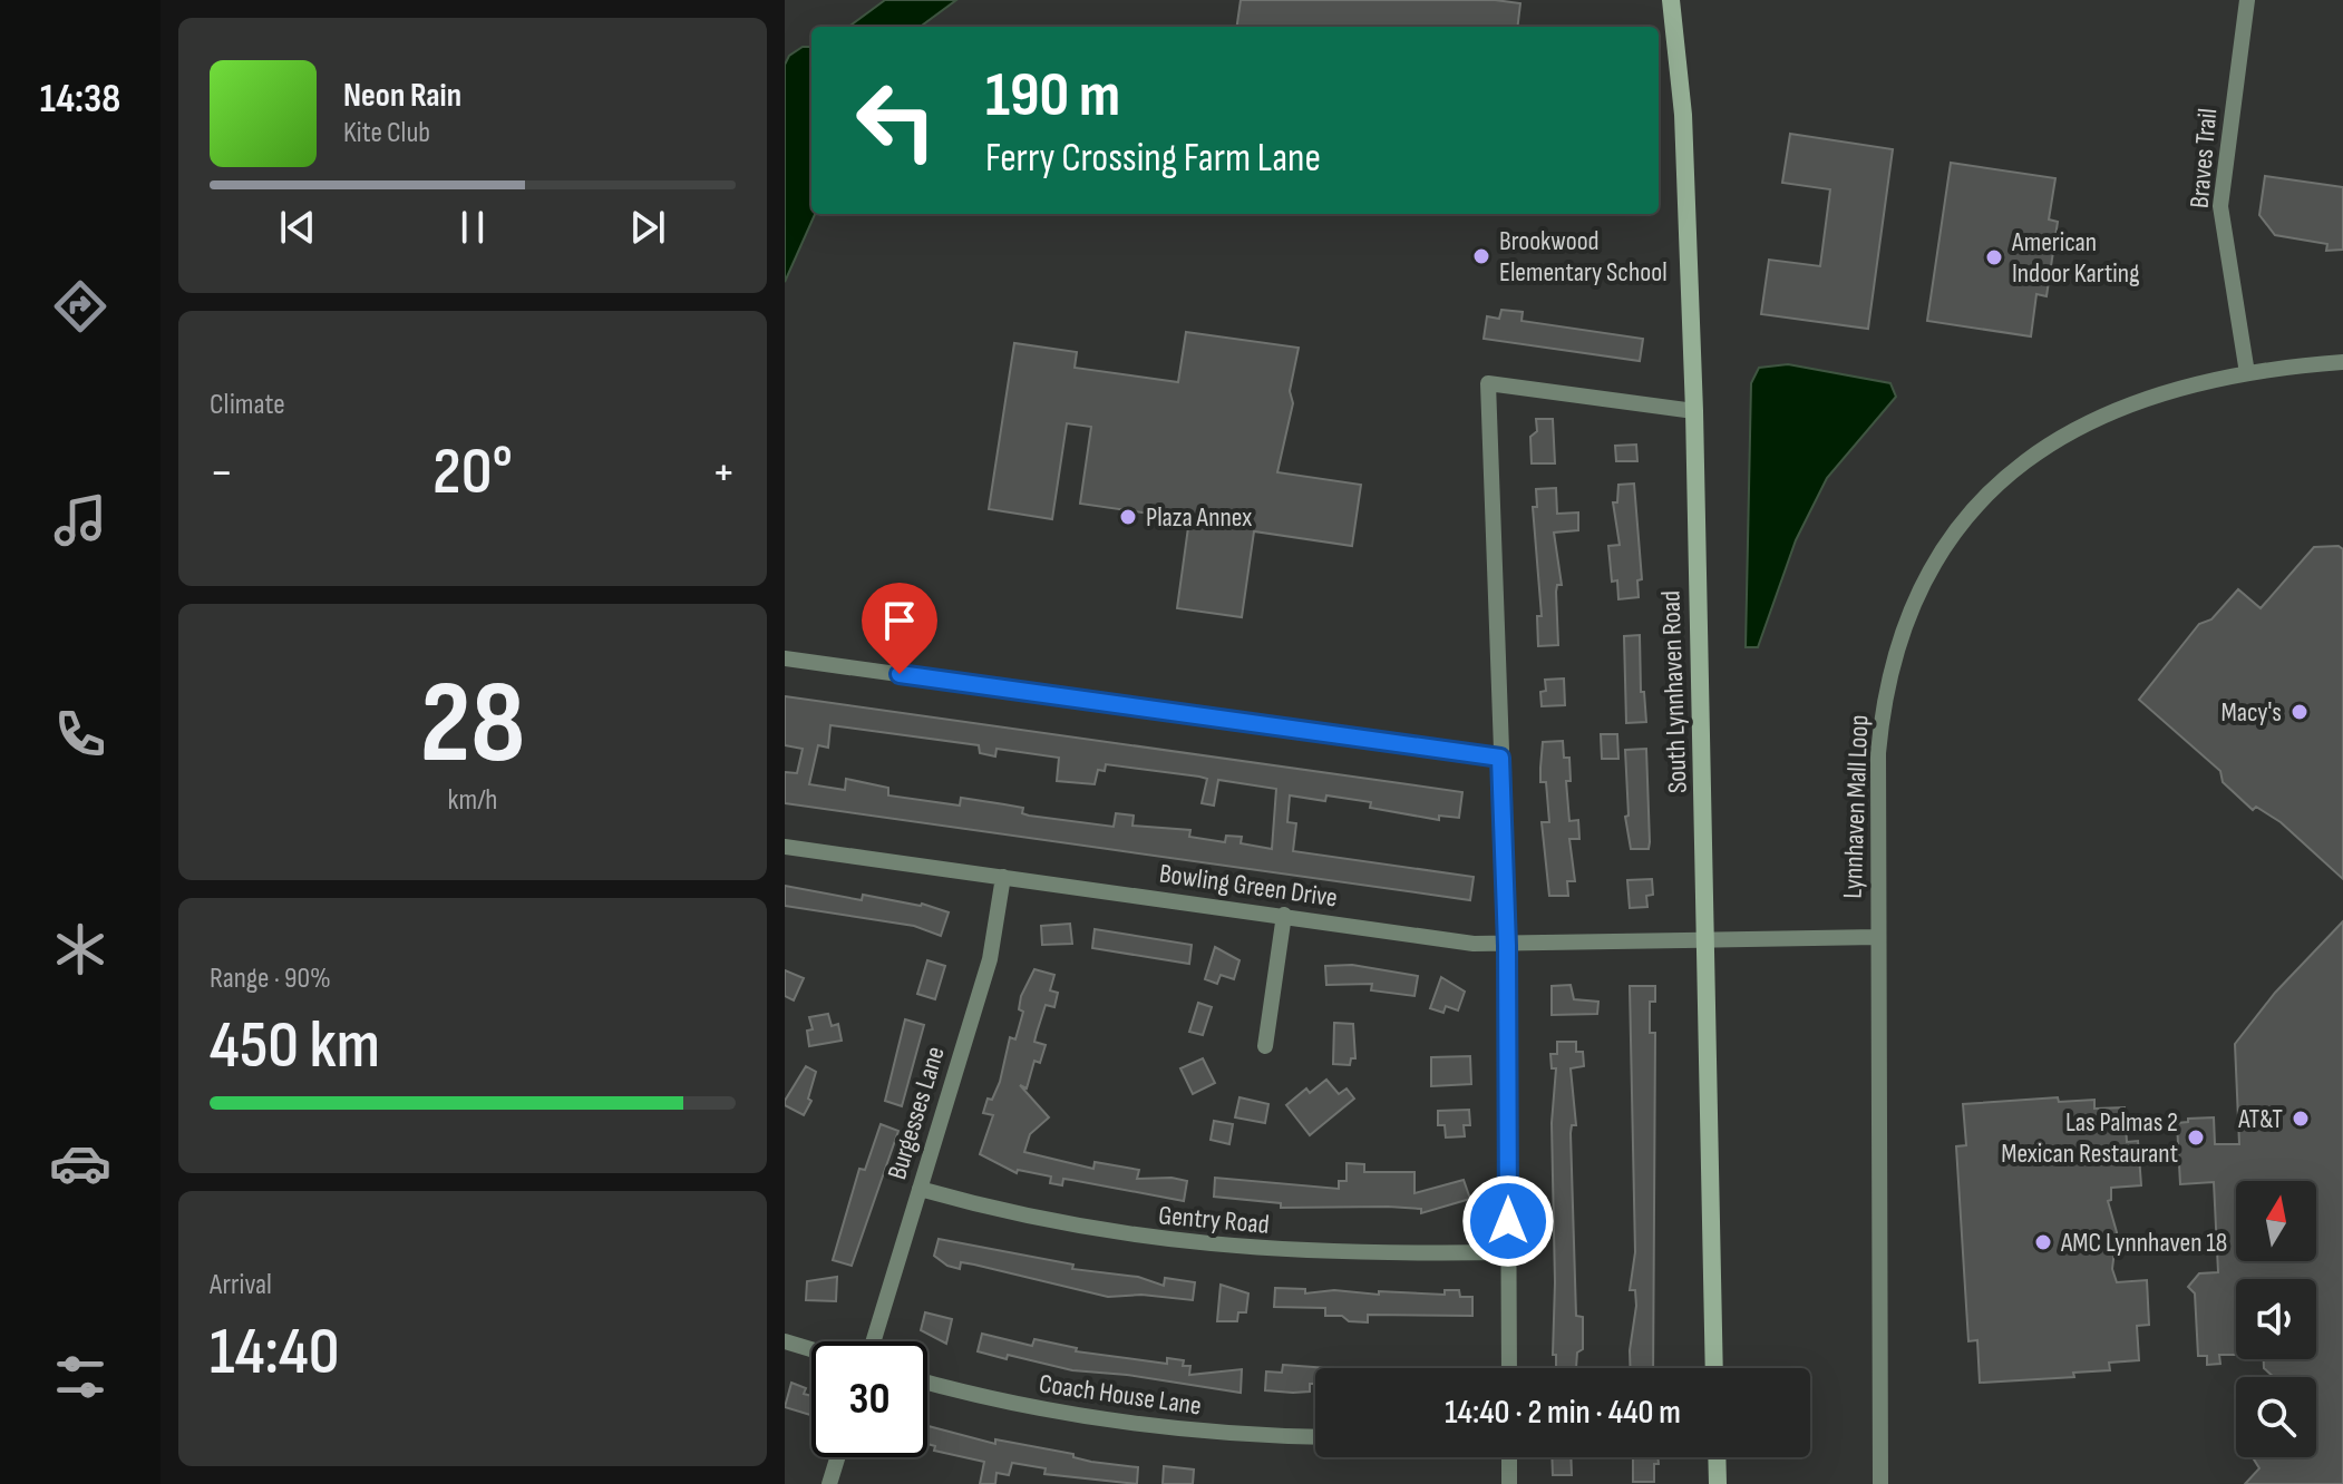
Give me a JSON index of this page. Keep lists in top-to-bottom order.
{
  "streets": {
    "street": [
      "Braves Trail",
      "South Lynnhaven Road",
      "Lynnhaven Mall Loop",
      "Bowling Green Drive",
      "Burgesses Lane",
      "Gentry Road",
      "Coach House Lane"
    ]
  },
  "crossings": [
    ["Braves Trail", "Lynnhaven Mall Loop"],
    ["South Lynnhaven Road", "Bowling Green Drive"],
    ["Lynnhaven Mall Loop", "Bowling Green Drive"],
    ["Bowling Green Drive", "Burgesses Lane"],
    ["Burgesses Lane", "Gentry Road"]
  ],
  "places": [
    "Brookwood Elementary School",
    "American Indoor Karting",
    "Plaza Annex",
    "Macy's",
    "AT&T",
    "Las Palmas 2 Mexican Restaurant",
    "AMC Lynnhaven 18"
  ],
  "north": "top",
  "page": {
    "tabs": "14:38",
    "turn": ["190 m", "Ferry Crossing Farm Lane"],
    "song": ["Neon Rain", "Kite Club"],
    "tile": [
      "Climate",
      ["28", "km/h"],
      ["Range · 90%", "450 km"],
      ["Arrival", "14:40"]
    ],
    "heat": ["−", "20°", "+"],
    "limit": "30",
    "trip": "14:40 · 2 min · 440 m"
  }
}
